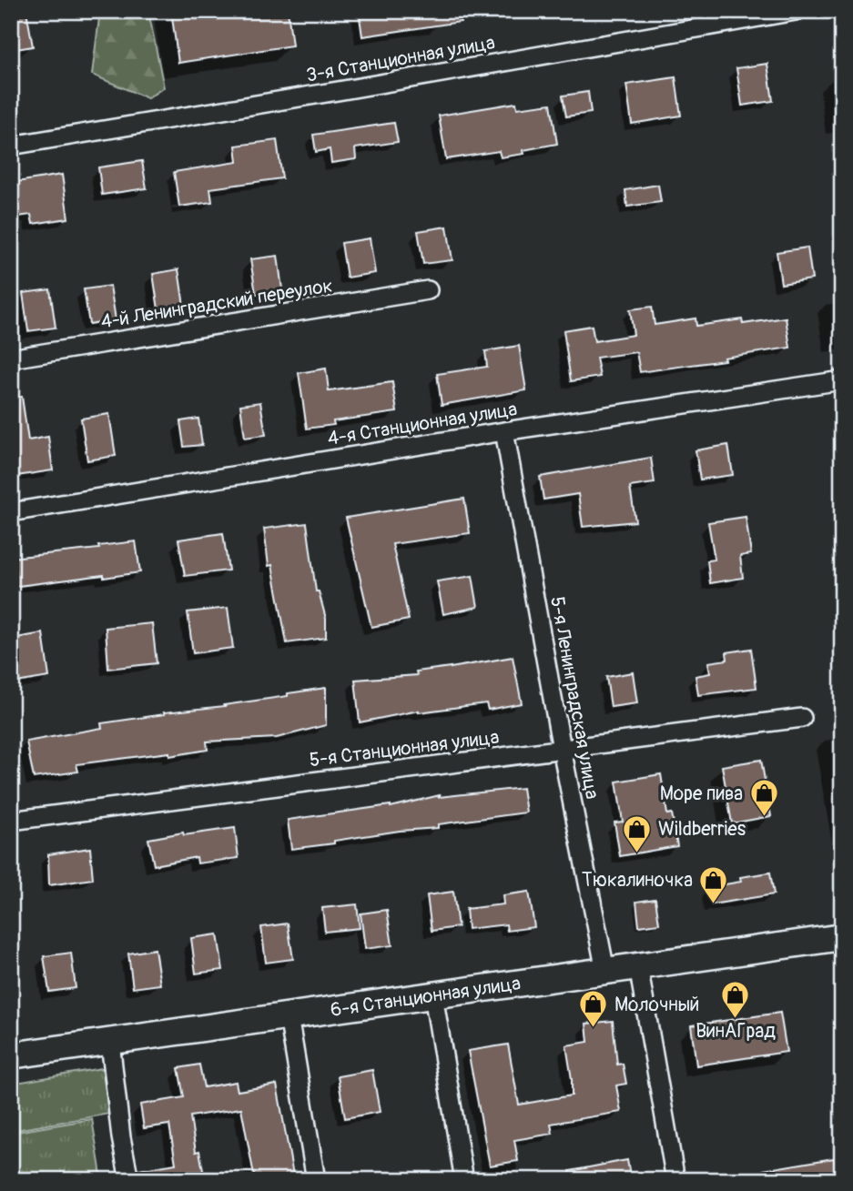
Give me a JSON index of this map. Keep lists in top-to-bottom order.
{
  "streets": {
    "main road": ["6-я Станционная улица"],
    "street": [
      "3-я Станционная улица",
      "4-й Ленинградский переулок",
      "4-я Станционная улица",
      "5-я Ленинградская улица",
      "5-я Станционная улица"
    ]
  },
  "crossings": [
    ["4-я Станционная улица", "5-я Ленинградская улица"],
    ["5-я Ленинградская улица", "5-я Станционная улица"],
    ["5-я Ленинградская улица", "6-я Станционная улица"]
  ],
  "places": {
    "shop": [
      "Море пива",
      "Wildberries",
      "Тюкалиночка",
      "ВинАГрад",
      "Молочный"
    ]
  }
}
